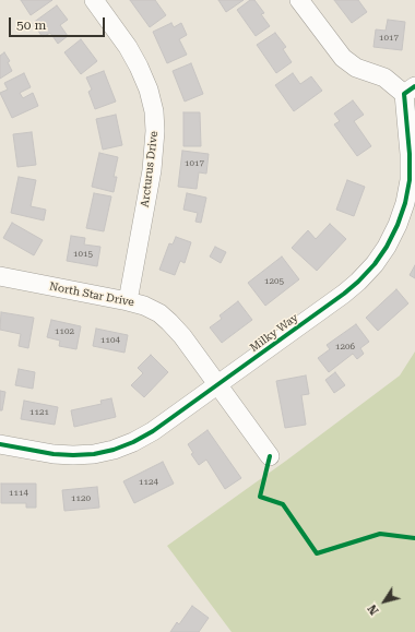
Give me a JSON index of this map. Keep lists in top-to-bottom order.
{
  "streets": {
    "street": ["Arcturus Drive", "North Star Drive", "Milky Way"]
  },
  "crossings": [
    ["Arcturus Drive", "North Star Drive"],
    ["North Star Drive", "Milky Way"]
  ],
  "house_numbers": [
    "1017",
    "1017",
    "1015",
    "1205",
    "1102",
    "1104",
    "1206",
    "1121",
    "1124",
    "1114",
    "1120"
  ],
  "scale_bar": "50 m",
  "north": "bottom left"
}
